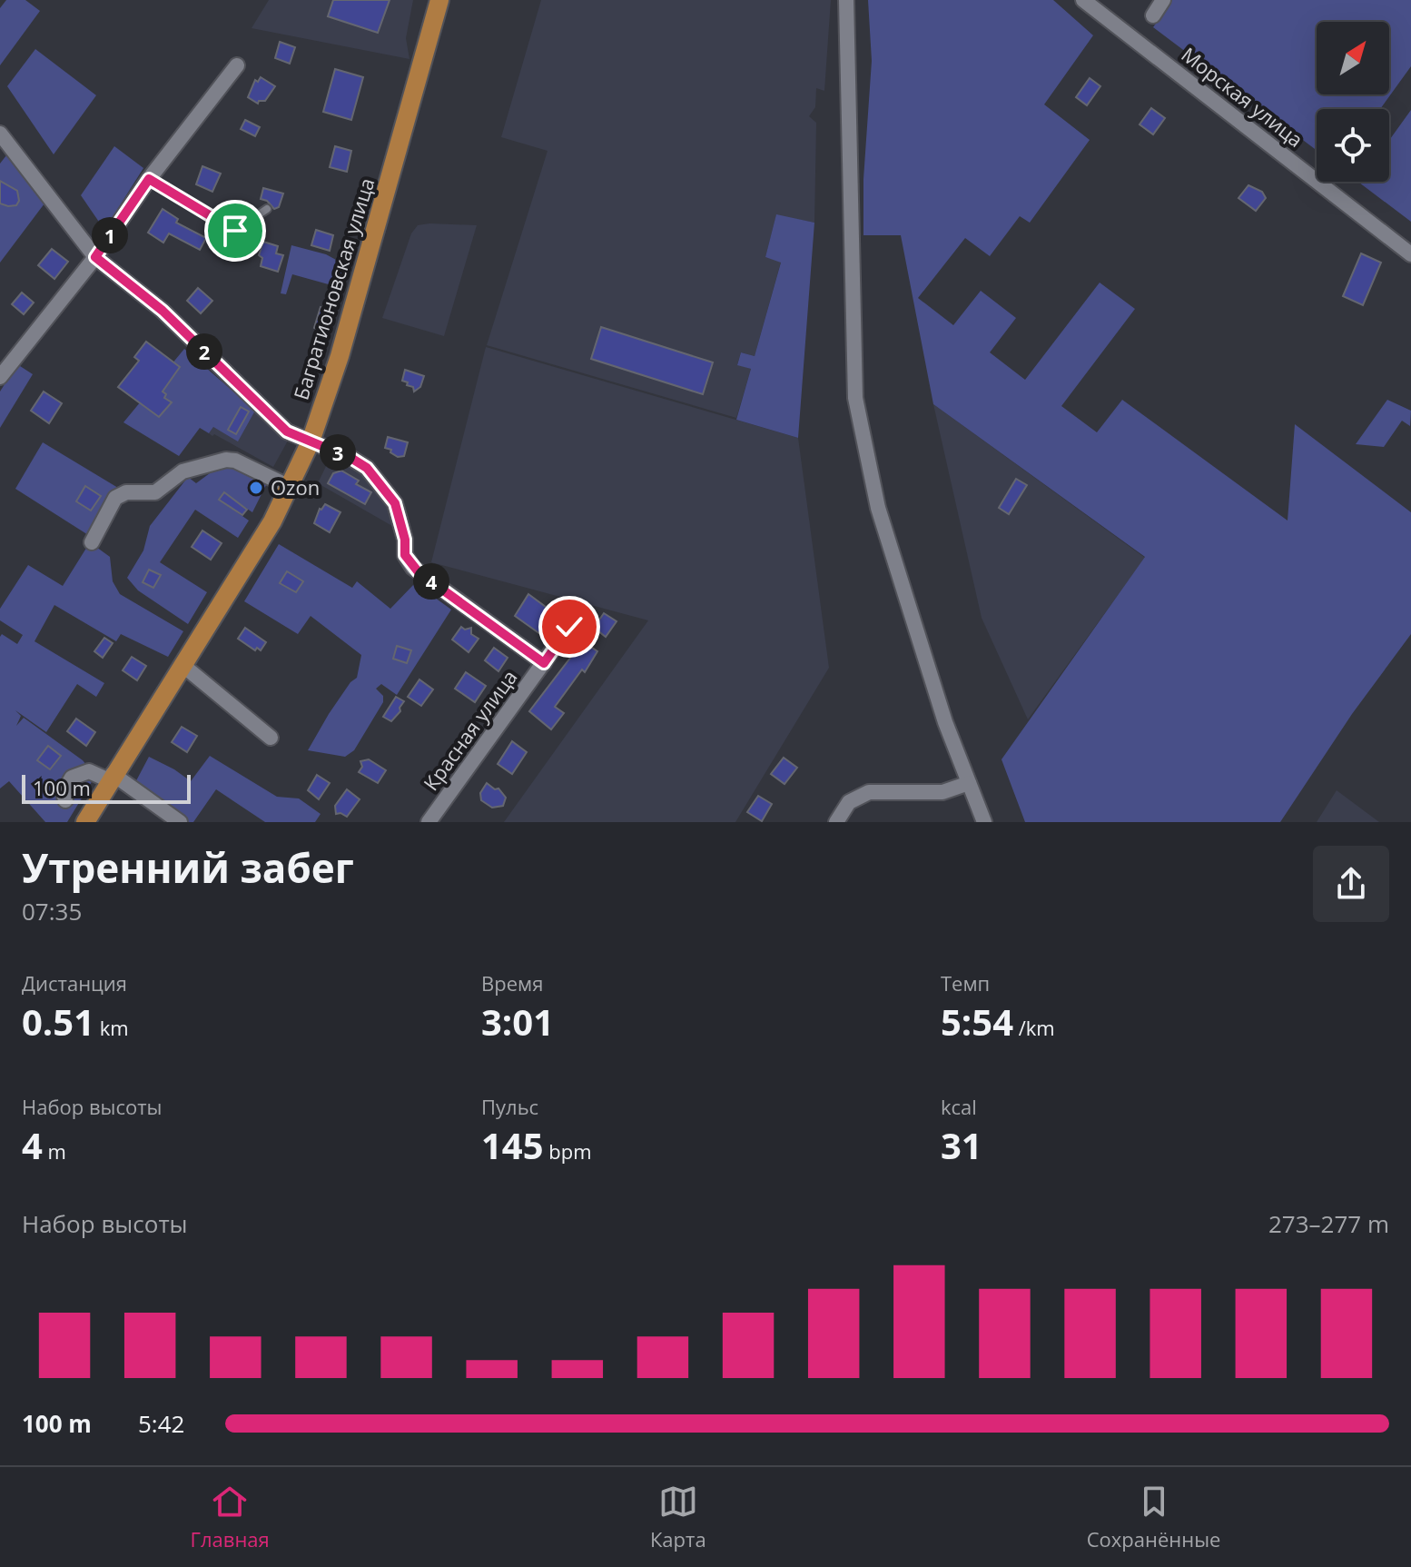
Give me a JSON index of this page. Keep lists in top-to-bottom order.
{
  "streets": {
    "main road": ["Багратионовская улица"],
    "street": ["Морская улица", "Красная улица"]
  },
  "crossings": [
    ["Багратионовская улица", "Красная улица"]
  ],
  "places": ["Ozon"],
  "scale_bar": "100 m",
  "north": "top right",
  "page": {
    "pins": [
      "1",
      "2",
      "3",
      "4"
    ],
    "scale": "100 m",
    "heading": ["Утренний забег", "07:35"],
    "stats": [
      ["Дистанция", "0.51 km"],
      ["Время", "3:01"],
      ["Темп", "5:54 /km"],
      ["Набор высоты", "4 m"],
      ["Пульс", "145 bpm"],
      ["kcal", "31"]
    ],
    "chart": ["Набор высоты", "273–277 m"],
    "list": [
      {
        "name": "100 m",
        "note": "5:42"
      }
    ],
    "tabs": ["Главная", "Карта", "Сохранённые"]
  }
}
